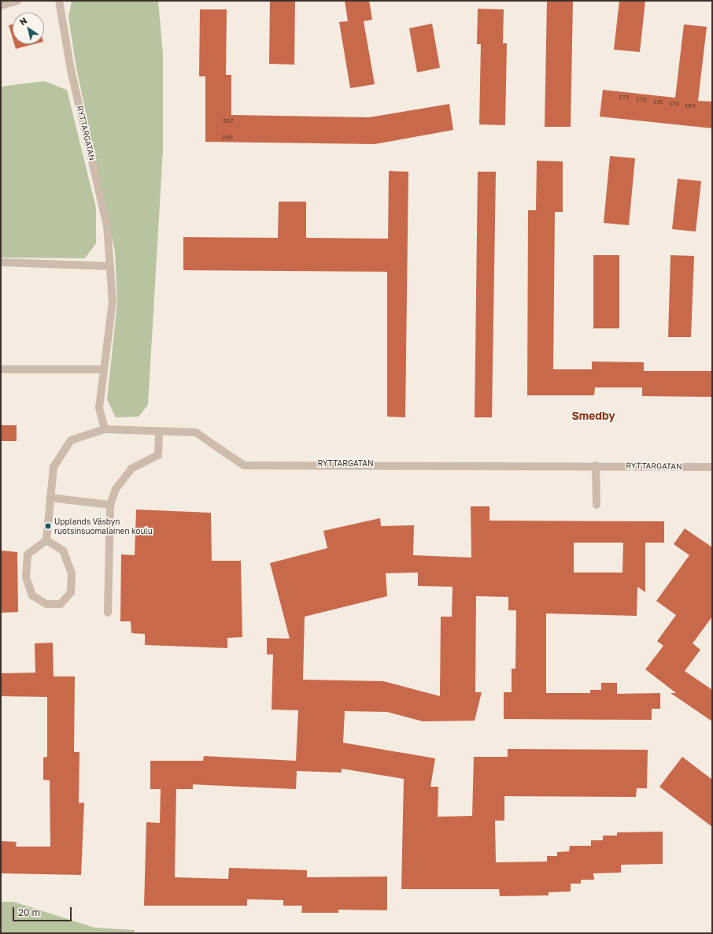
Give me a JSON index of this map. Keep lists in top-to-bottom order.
{
  "streets": {
    "street": ["RYTTARGATAN"]
  },
  "districts": ["Smedby"],
  "places": ["Upplands Väsbyn ruotsinsuomalainen koulu"],
  "house_numbers": [
    "173",
    "172",
    "171",
    "170",
    "169",
    "267",
    "268"
  ],
  "scale_bar": "20 m",
  "north": "top left"
}
